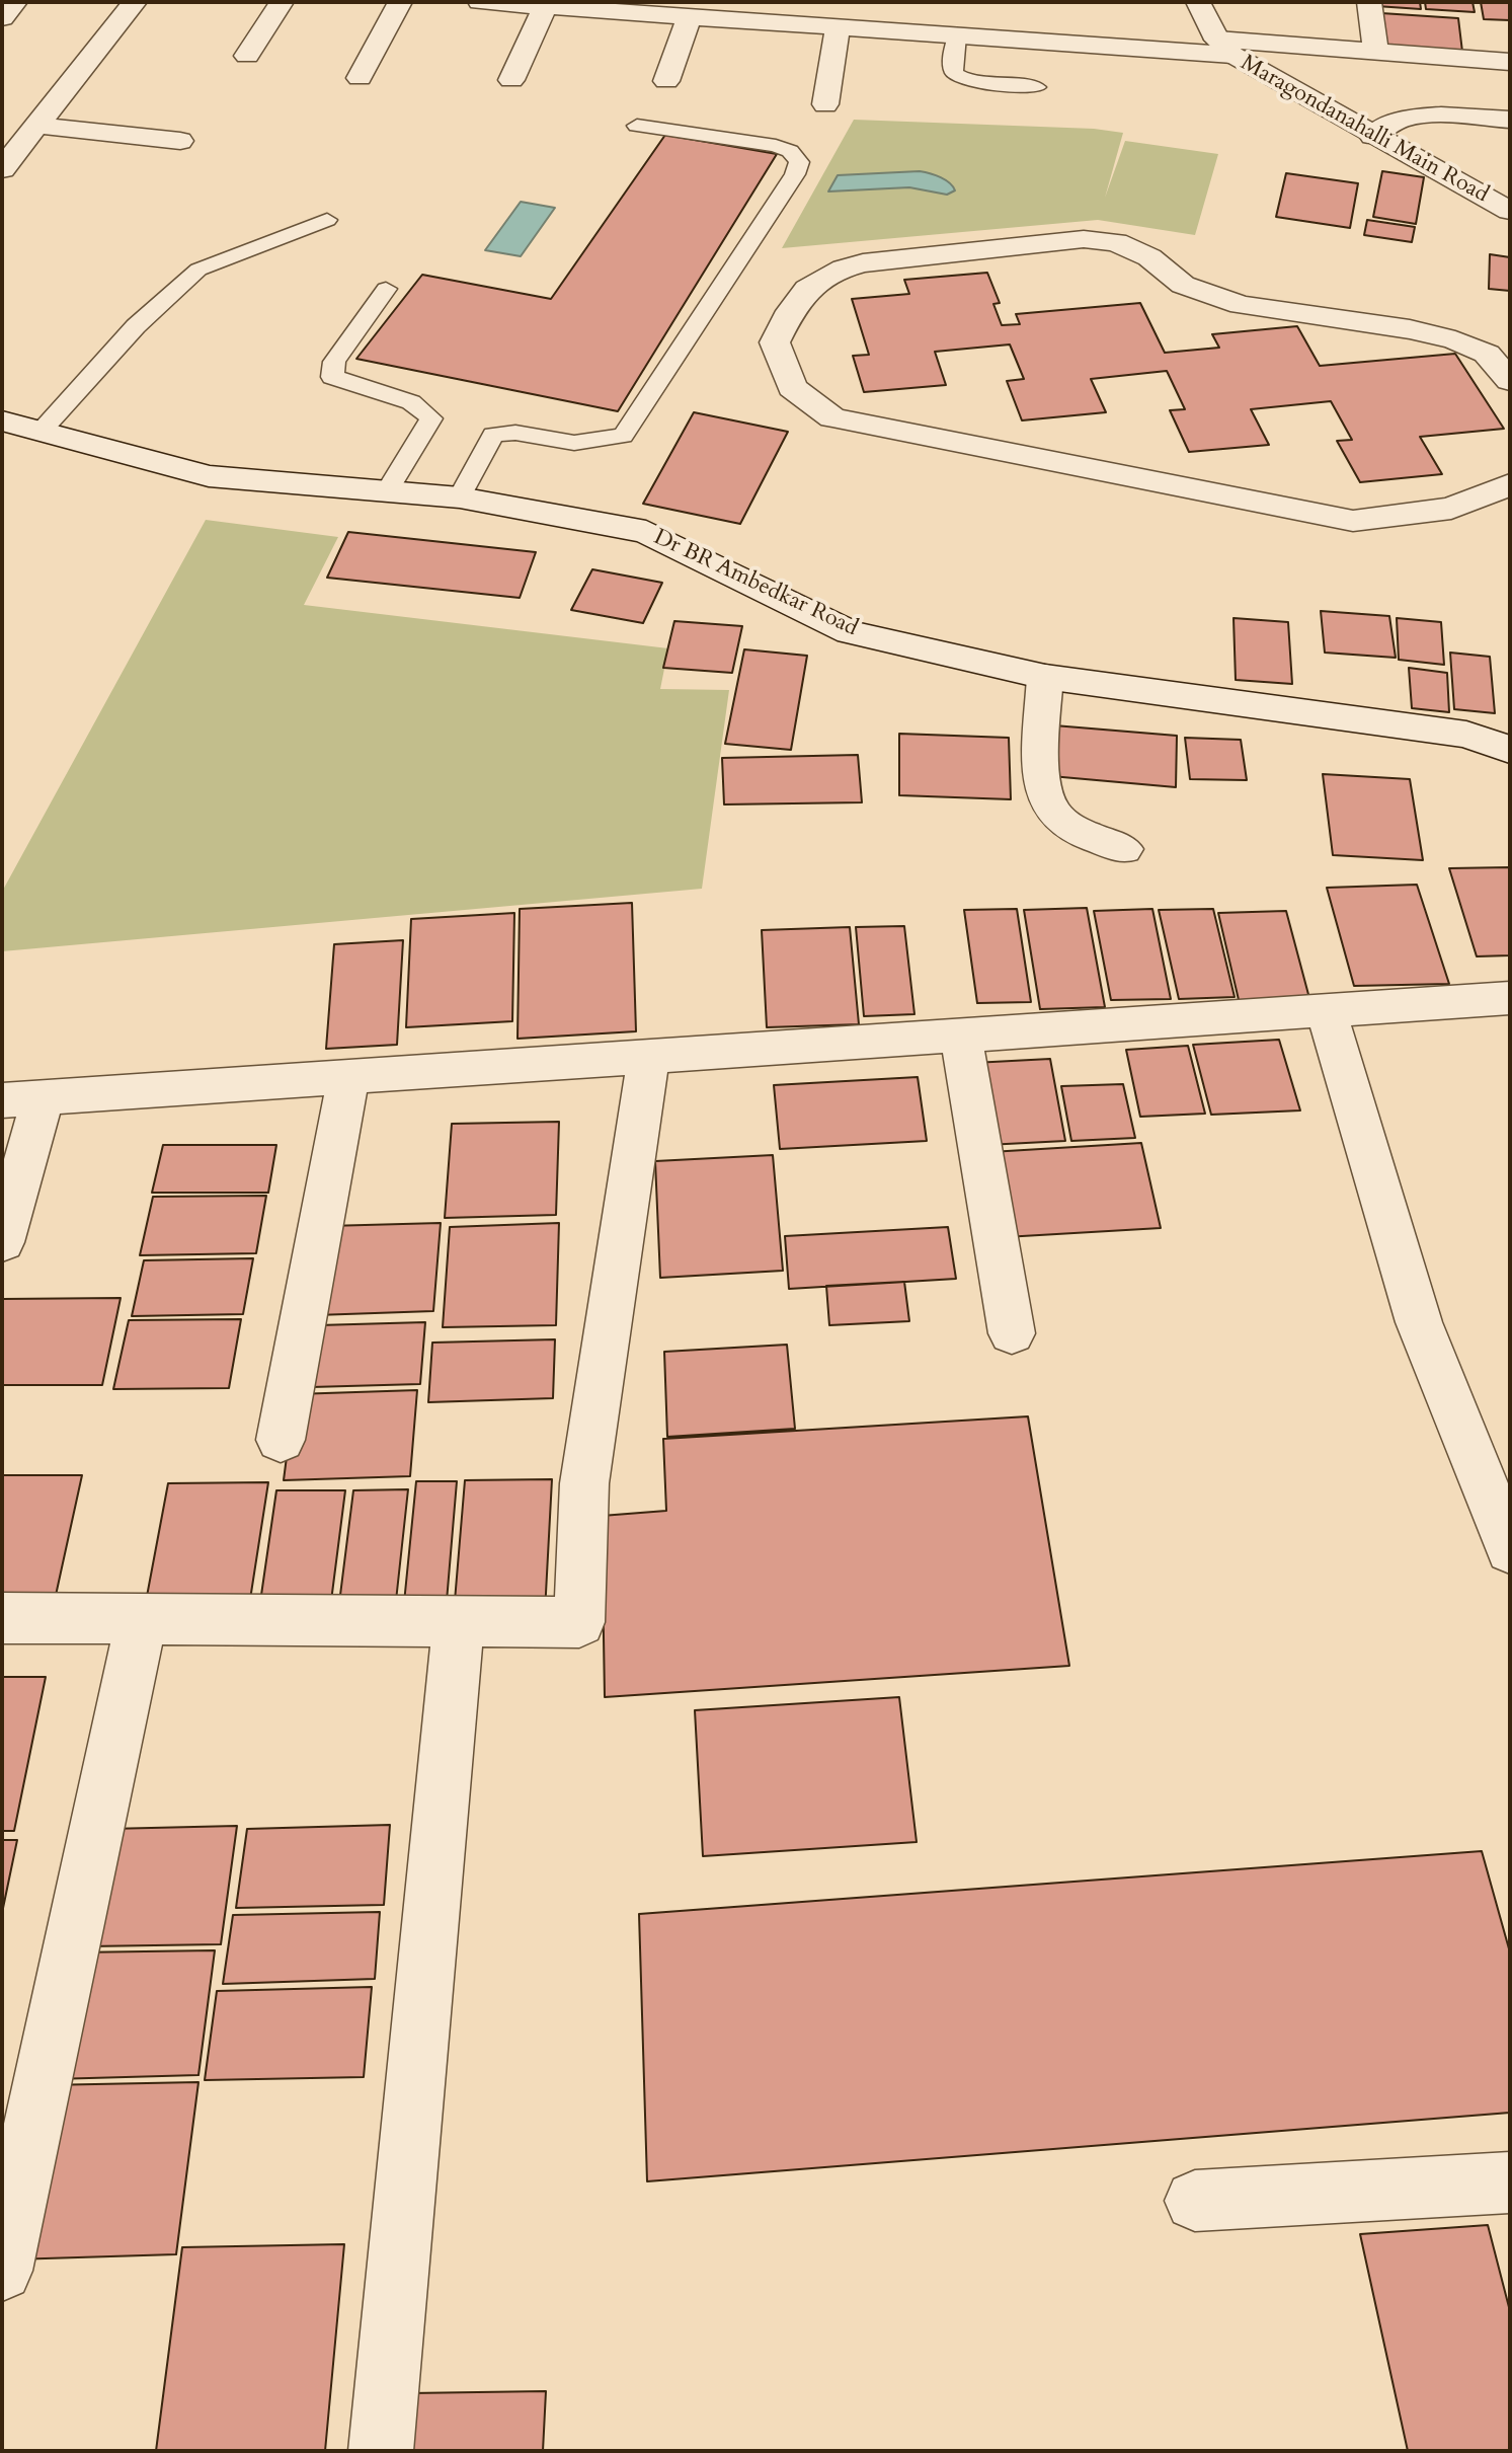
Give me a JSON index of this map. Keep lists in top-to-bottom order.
{
  "streets": {
    "street": ["Maragondanahalli Main Road", "Dr BR Ambedkar Road"]
  }
}
